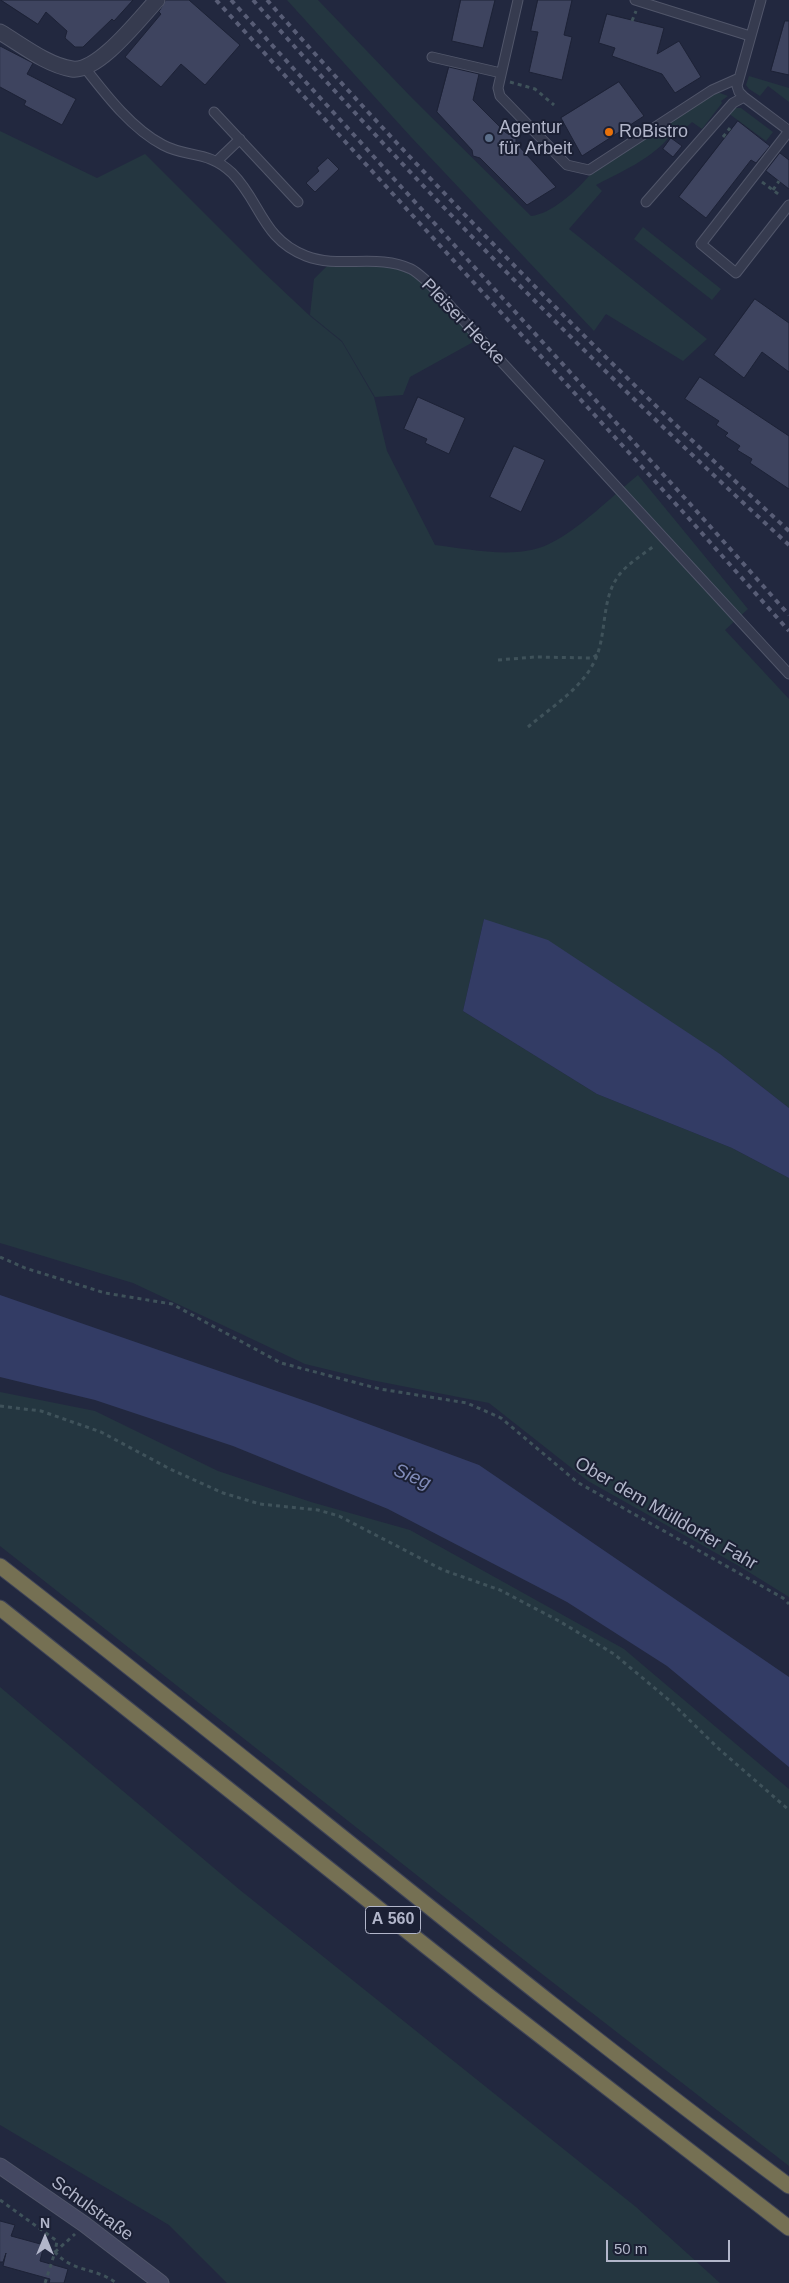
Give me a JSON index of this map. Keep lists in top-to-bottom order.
{
  "streets": {
    "highway": ["A 560"],
    "street": ["Schulstraße"],
    "lane": ["Pleiser Hecke"],
    "path": ["Ober dem Mülldorfer Fahr"]
  },
  "water": ["Sieg"],
  "places": ["RoBistro", "Agentur für Arbeit"],
  "scale_bar": "50 m",
  "north": "top"
}
